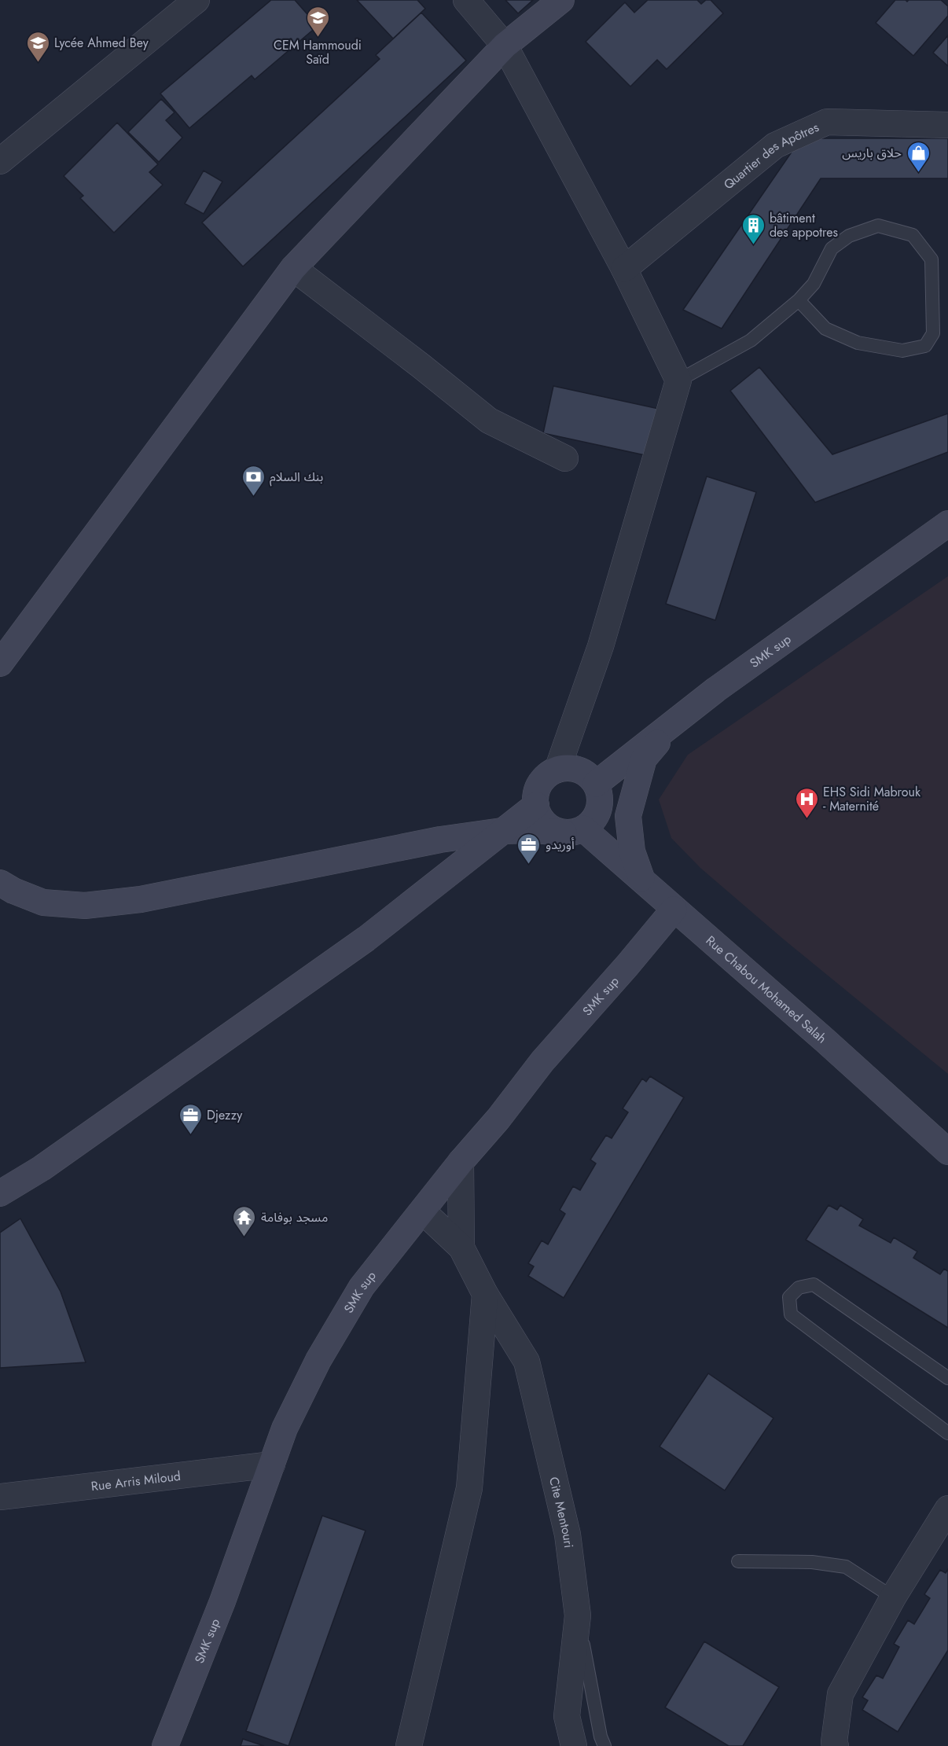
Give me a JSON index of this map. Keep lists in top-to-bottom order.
{
  "streets": {
    "main road": ["SMK sup", "Rue Chabou Mohamed Salah"],
    "street": ["Quartier des Apôtres", "Rue Arris Miloud", "Cite Mentouri"]
  },
  "crossings": [
    ["SMK sup", "Rue Chabou Mohamed Salah"],
    ["SMK sup", "Rue Arris Miloud"],
    ["SMK sup", "Cite Mentouri"]
  ],
  "places": {
    "school or university": ["CEM Hammoudi Saïd", "Lycée Ahmed Bey"],
    "shop": ["حلاق باريس"],
    "building": ["bâtiment des appotres"],
    "bank": ["بنك السلام"],
    "hospital": ["EHS Sidi Mabrouk - Maternité"],
    "office": ["أوريدو", "Djezzy"],
    "temple": ["مسجد بوفامة"]
  }
}
